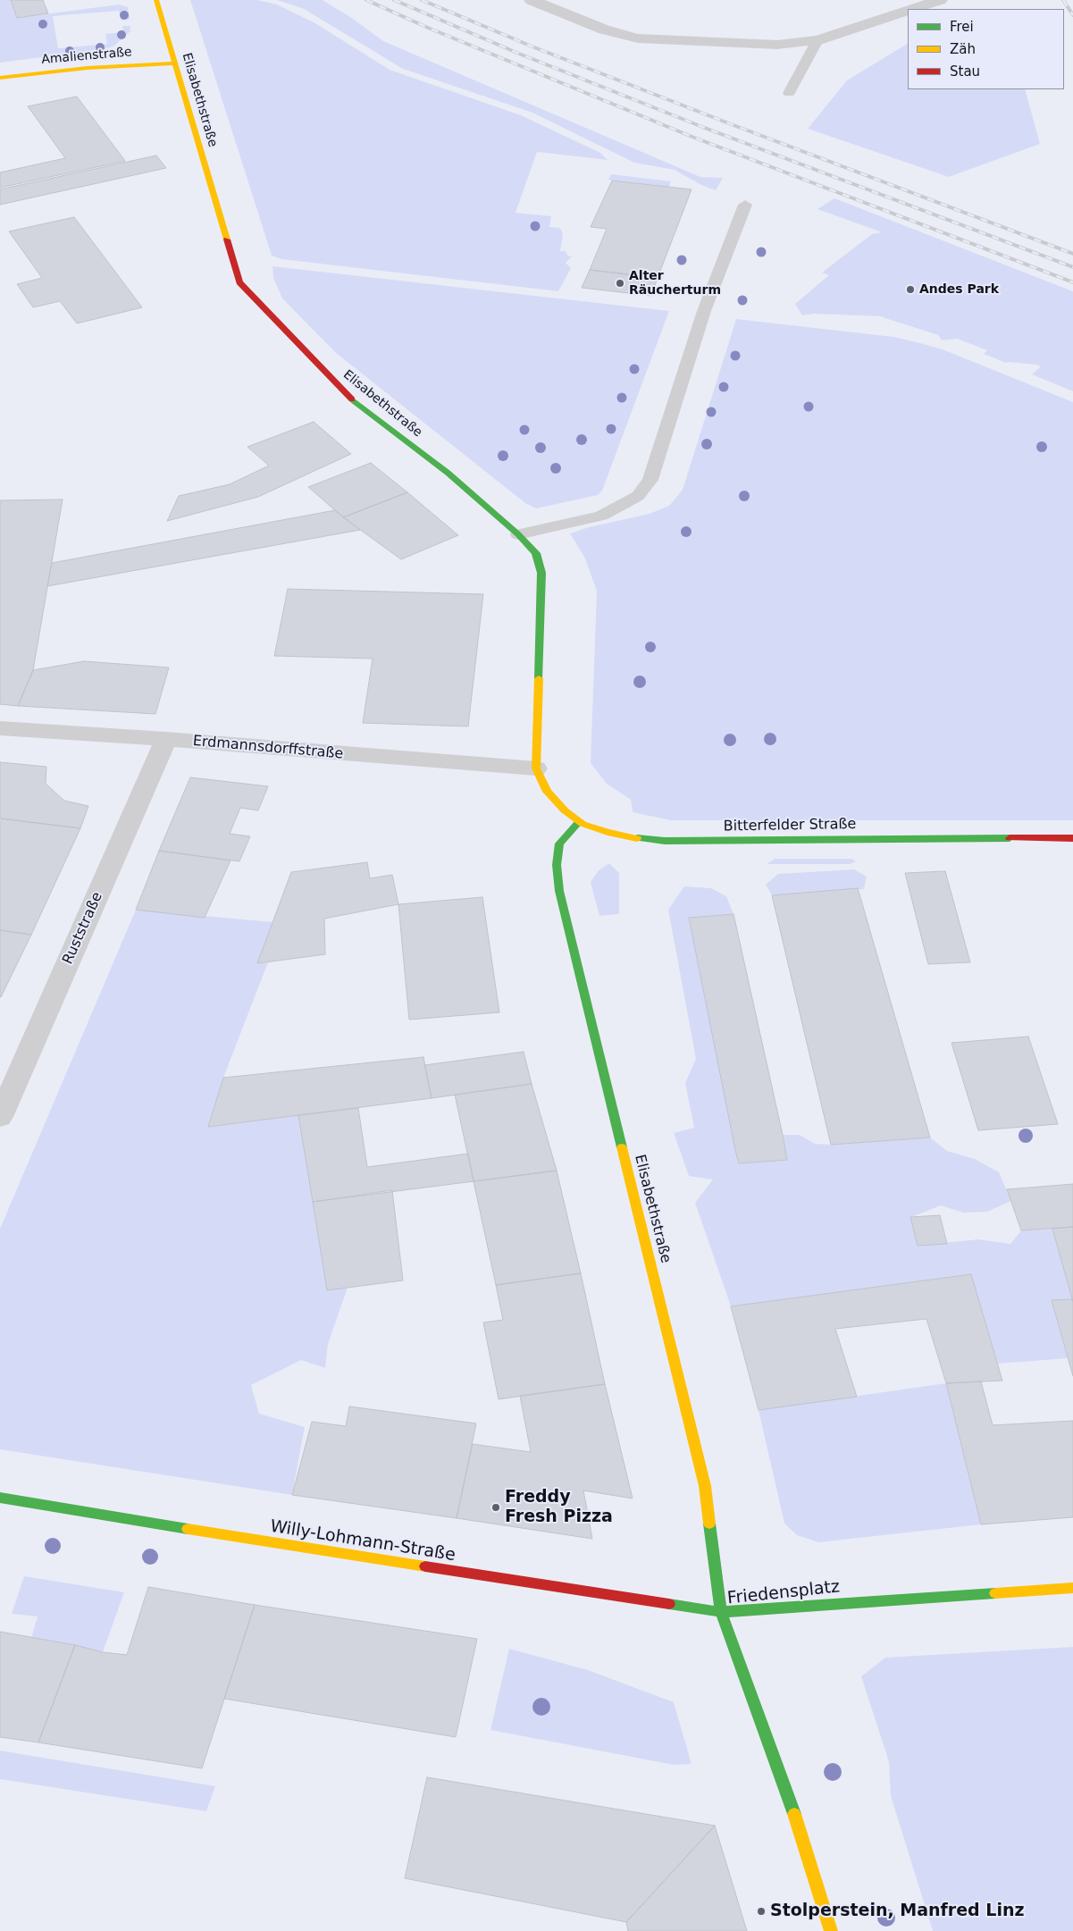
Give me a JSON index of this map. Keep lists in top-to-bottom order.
{
  "streets": {
    "street": [
      "Amalienstraße",
      "Elisabethstraße",
      "Erdmannsdorffstraße",
      "Bitterfelder Straße",
      "Ruststraße",
      "Willy-Lohmann-Straße",
      "Friedensplatz"
    ]
  },
  "crossings": [
    ["Amalienstraße", "Elisabethstraße"],
    ["Elisabethstraße", "Erdmannsdorffstraße"],
    ["Elisabethstraße", "Bitterfelder Straße"],
    ["Elisabethstraße", "Willy-Lohmann-Straße"],
    ["Elisabethstraße", "Friedensplatz"],
    ["Erdmannsdorffstraße", "Bitterfelder Straße"],
    ["Erdmannsdorffstraße", "Ruststraße"],
    ["Willy-Lohmann-Straße", "Friedensplatz"]
  ],
  "places": [
    "Alter Räucherturm",
    "Andes Park",
    "Freddy Fresh Pizza",
    "Stolperstein, Manfred Linz"
  ],
  "legend": ["Frei", "Zäh", "Stau"]
}
